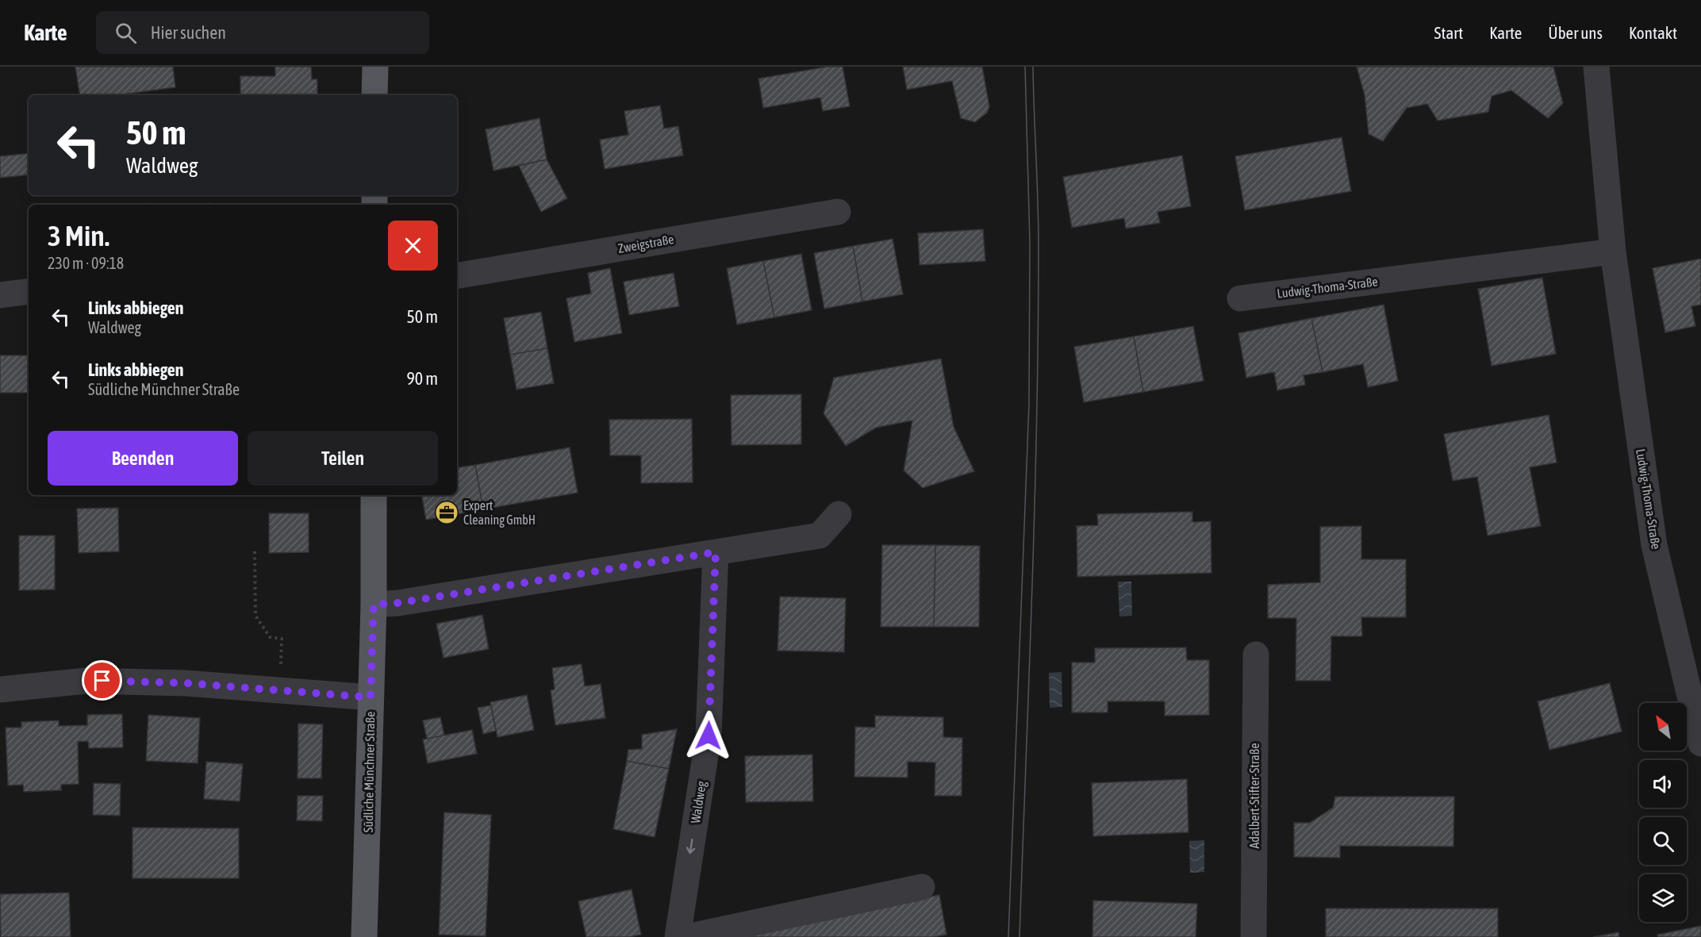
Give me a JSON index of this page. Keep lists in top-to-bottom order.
{
  "streets": {
    "main road": ["Südliche Münchner Straße"],
    "street": [
      "Zweigstraße",
      "Ludwig-Thoma-Straße",
      "Adalbert-Stifter-Straße",
      "Waldweg"
    ]
  },
  "one_way": ["Waldweg"],
  "places": {
    "office": ["Expert Cleaning GmbH"]
  },
  "north": "top left",
  "page": {
    "header": "Karte",
    "search": "Hier suchen",
    "nav": [
      "Start",
      "Karte",
      "Über uns",
      "Kontakt"
    ],
    "turn": ["50 m", "Waldweg"],
    "heading": ["3 Min.", "230 m · 09:18"],
    "list": [
      {
        "name": "Links abbiegen",
        "note": "Waldweg",
        "value": "50 m"
      },
      {
        "name": "Links abbiegen",
        "note": "Südliche Münchner Straße",
        "value": "90 m"
      }
    ],
    "buttons": ["Beenden", "Teilen"]
  }
}
